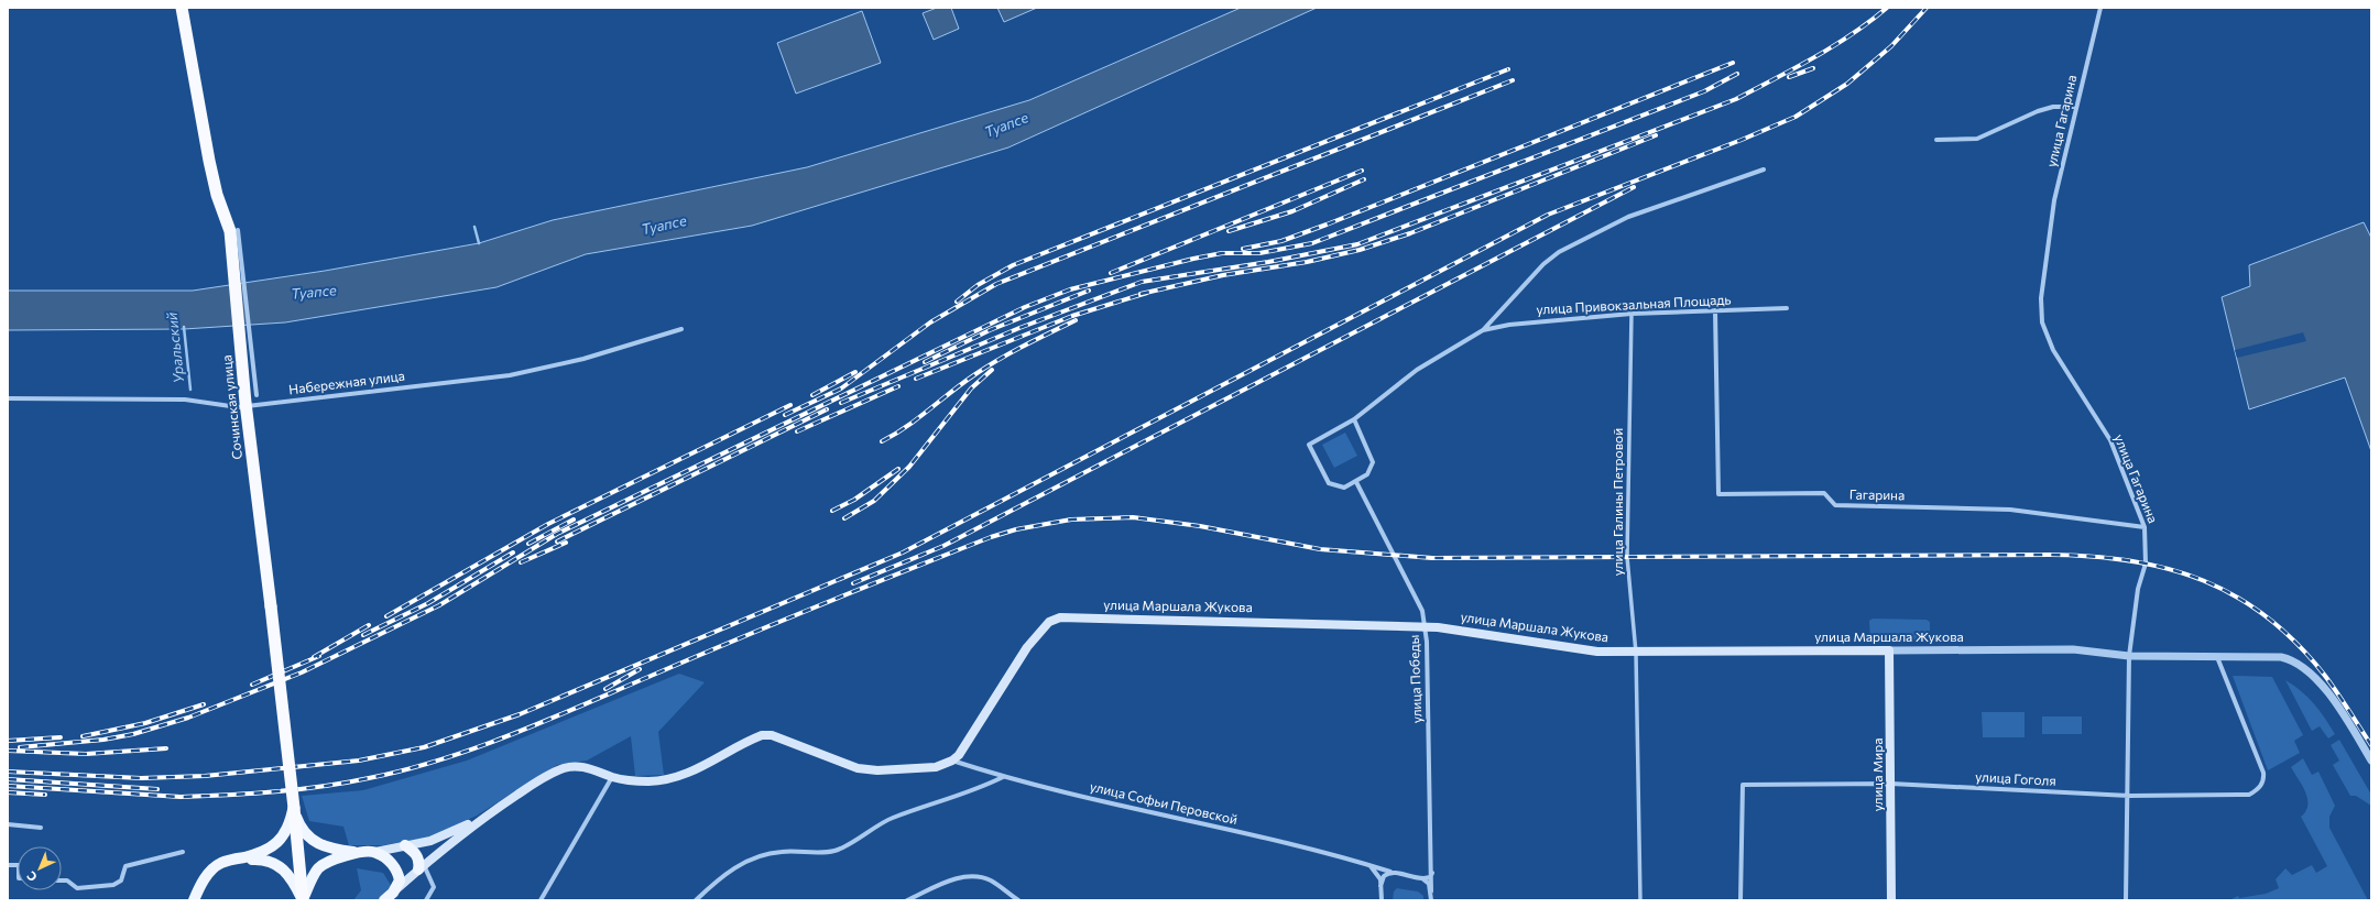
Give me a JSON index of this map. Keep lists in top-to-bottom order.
{
  "streets": {
    "highway": ["Сочинская улица"],
    "main road": ["улица Маршала Жукова", "улица Мира"],
    "street": [
      "улица Гагарина",
      "улица Привокзальная Площадь",
      "Набережная улица",
      "Гагарина",
      "улица Галины Петровой",
      "улица Победы",
      "улица Гоголя",
      "улица Софьи Перовской"
    ]
  },
  "crossings": [
    ["улица Гагарина", "Гагарина"],
    ["улица Гагарина", "улица Маршала Жукова"],
    ["улица Гагарина", "улица Гоголя"],
    ["улица Привокзальная Площадь", "Гагарина"],
    ["улица Привокзальная Площадь", "улица Галины Петровой"],
    ["улица Привокзальная Площадь", "улица Победы"],
    ["Набережная улица", "Сочинская улица"],
    ["улица Галины Петровой", "улица Маршала Жукова"],
    ["улица Маршала Жукова", "улица Победы"],
    ["улица Маршала Жукова", "улица Мира"],
    ["улица Маршала Жукова", "улица Гоголя"],
    ["улица Маршала Жукова", "улица Софьи Перовской"],
    ["улица Мира", "улица Гоголя"]
  ],
  "water": ["Туапсе", "Уральский"],
  "north": "bottom left"
}
